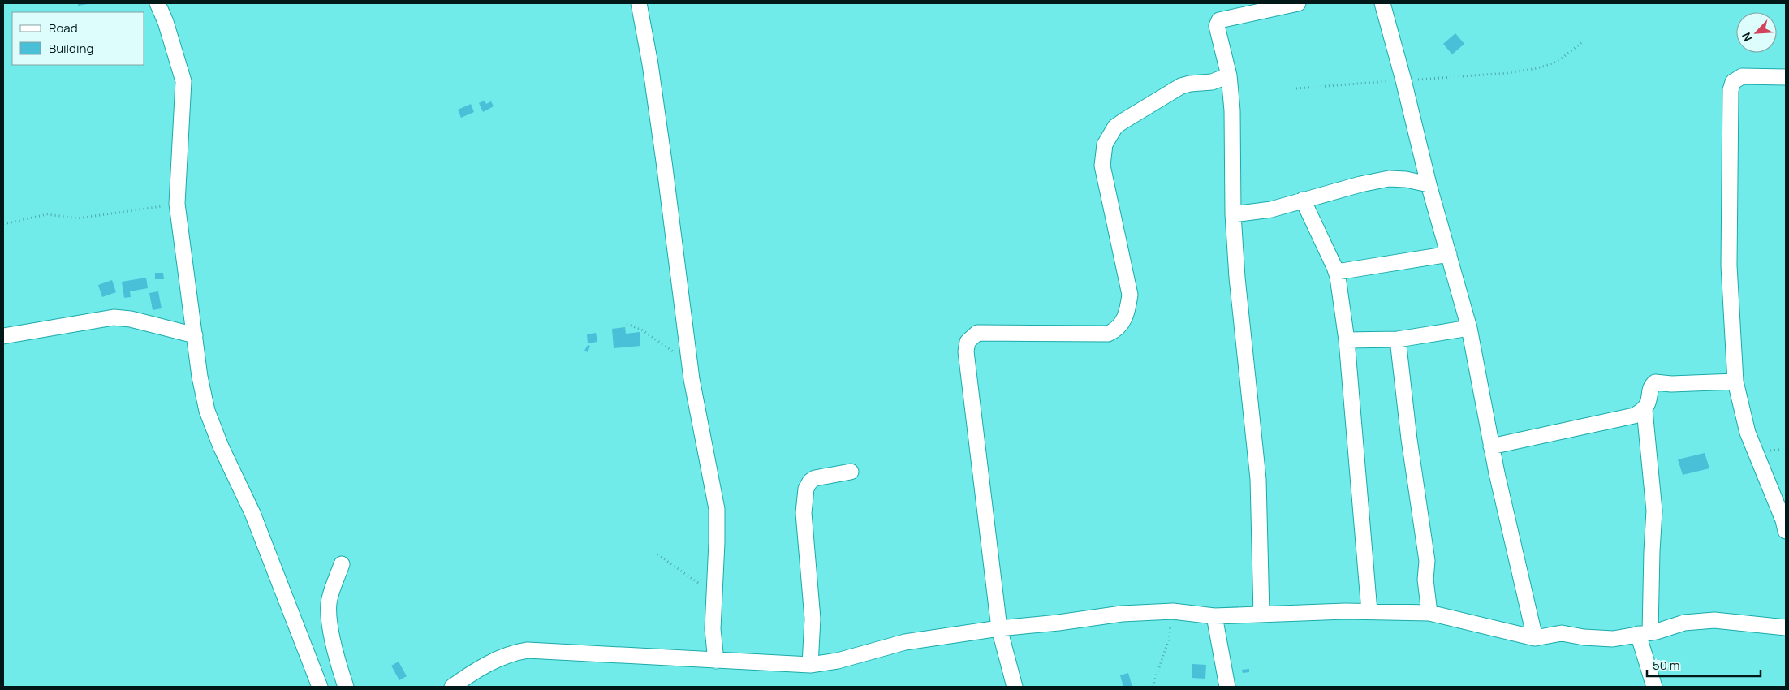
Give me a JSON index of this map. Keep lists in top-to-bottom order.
{
  "legend": ["Road", "Building"],
  "scale_bar": "50 m",
  "north": "bottom left"
}
